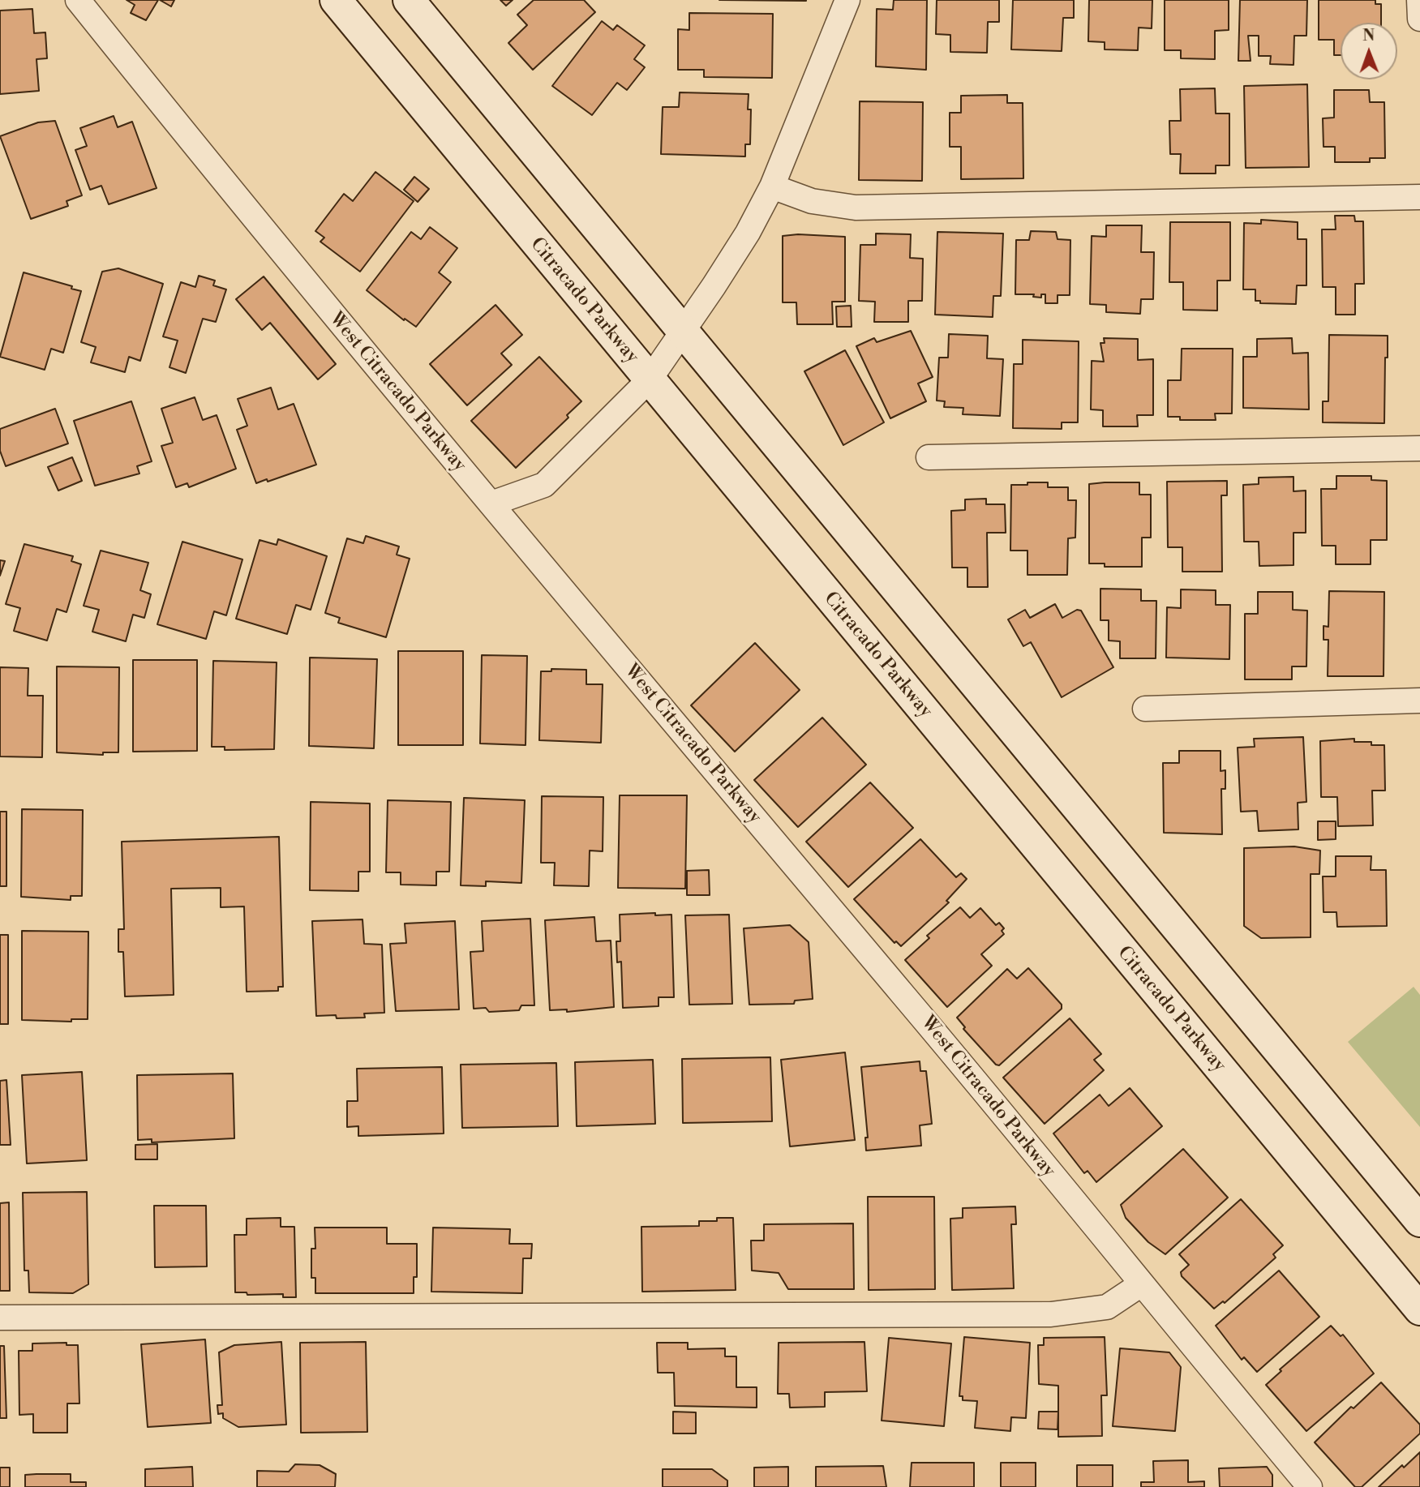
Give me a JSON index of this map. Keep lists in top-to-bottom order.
{
  "streets": {
    "main road": ["Citracado Parkway"],
    "street": ["West Citracado Parkway"]
  },
  "north": "top"
}
